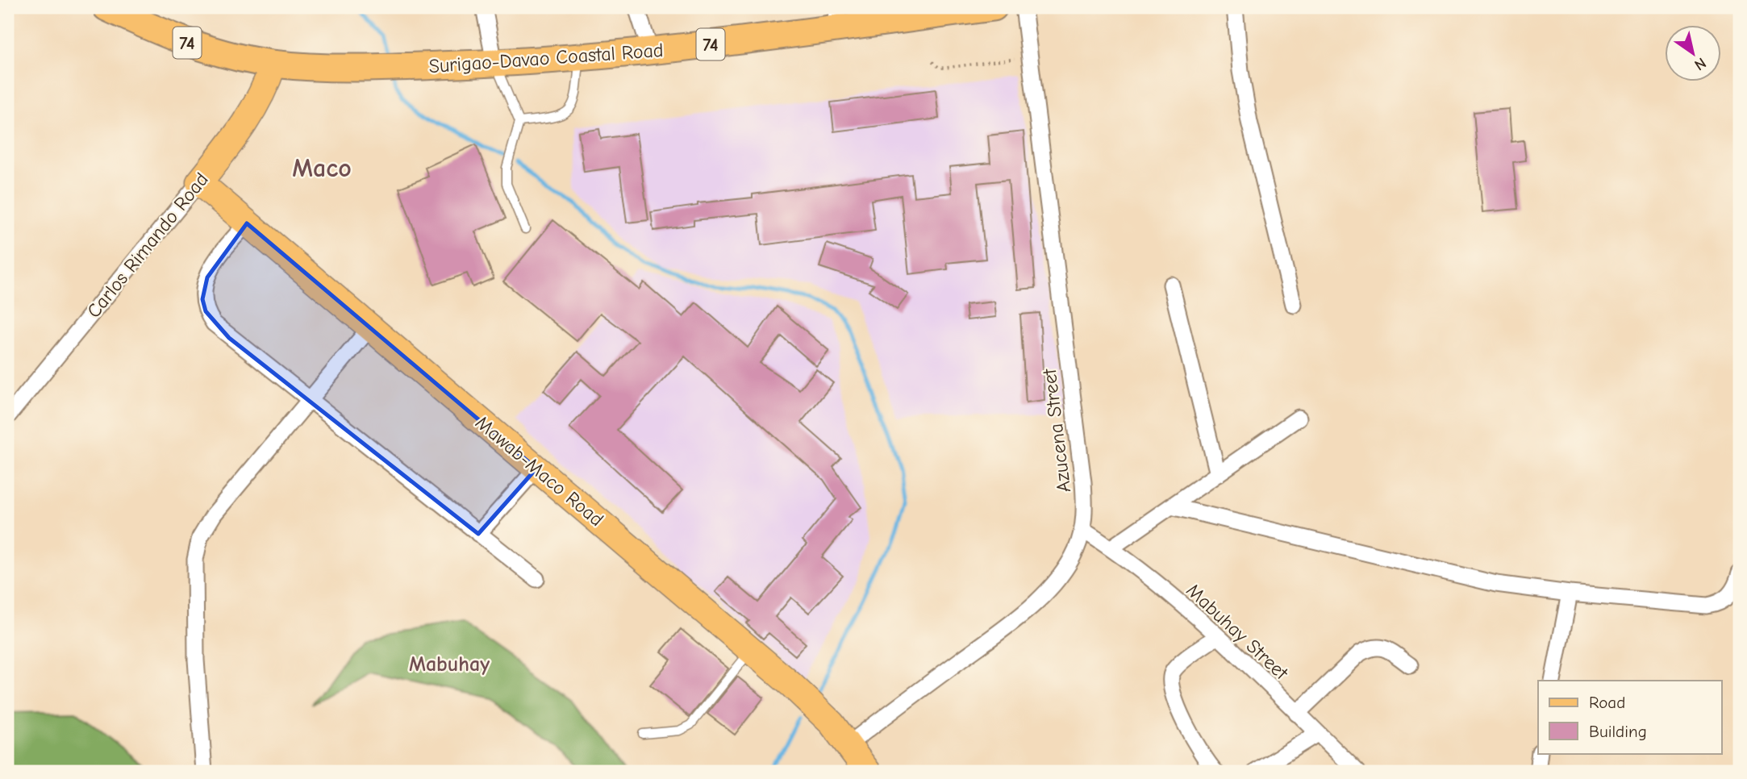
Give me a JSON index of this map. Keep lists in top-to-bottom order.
{
  "streets": {
    "highway": ["74", "Surigao-Davao Coastal Road"],
    "main road": ["Carlos Rimando Road", "Mawab-Maco Road"],
    "street": ["Azucena Street", "Mabuhay Street"]
  },
  "crossings": [
    ["Surigao-Davao Coastal Road", "Carlos Rimando Road"],
    ["Carlos Rimando Road", "Mawab-Maco Road"],
    ["Azucena Street", "Mawab-Maco Road"],
    ["Azucena Street", "Mabuhay Street"]
  ],
  "districts": ["Maco", "Mabuhay"],
  "legend": ["Road", "Building"],
  "north": "bottom right"
}
